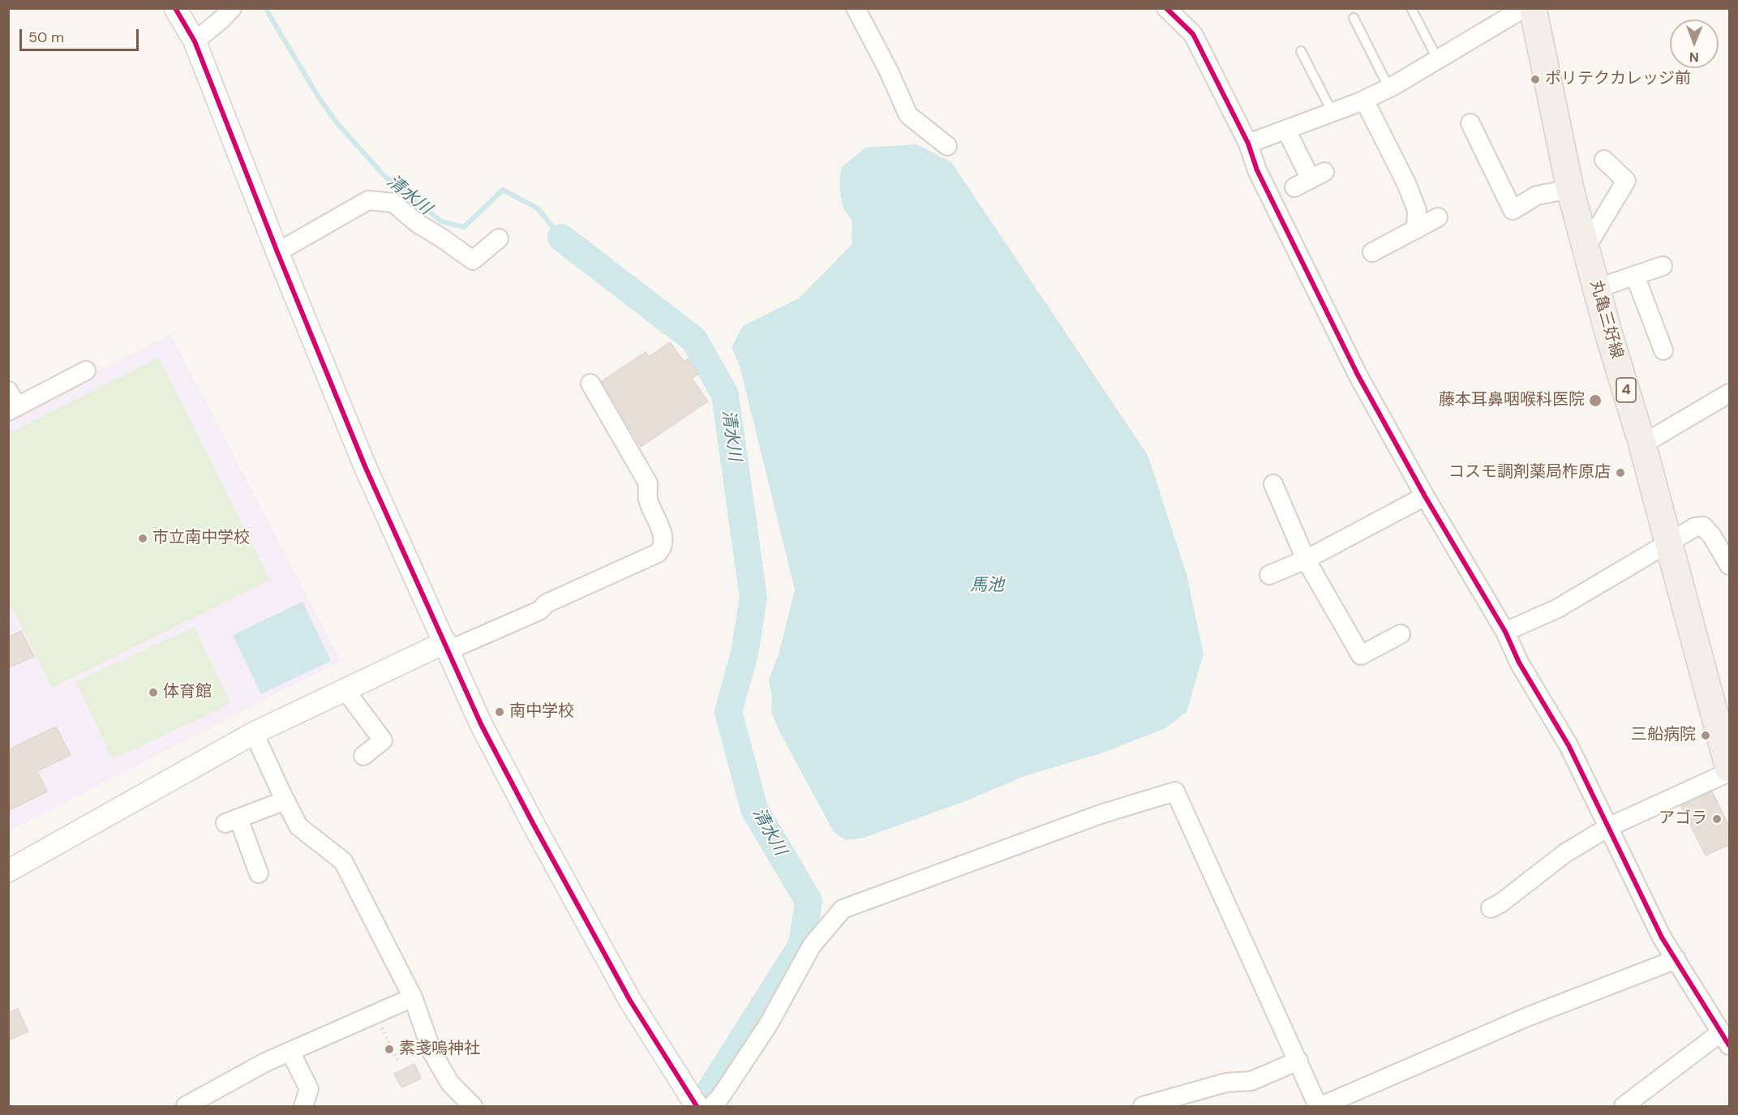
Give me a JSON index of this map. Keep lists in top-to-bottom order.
{
  "streets": {
    "main road": ["丸亀三好線", "4"]
  },
  "water": ["清水川", "馬池"],
  "places": [
    "ポリテクカレッジ前",
    "藤本耳鼻咽喉科医院",
    "コスモ調剤薬局柞原店",
    "市立南中学校",
    "体育館",
    "南中学校",
    "三船病院",
    "アゴラ",
    "素戔嗚神社"
  ],
  "scale_bar": "50 m",
  "north": "bottom"
}
